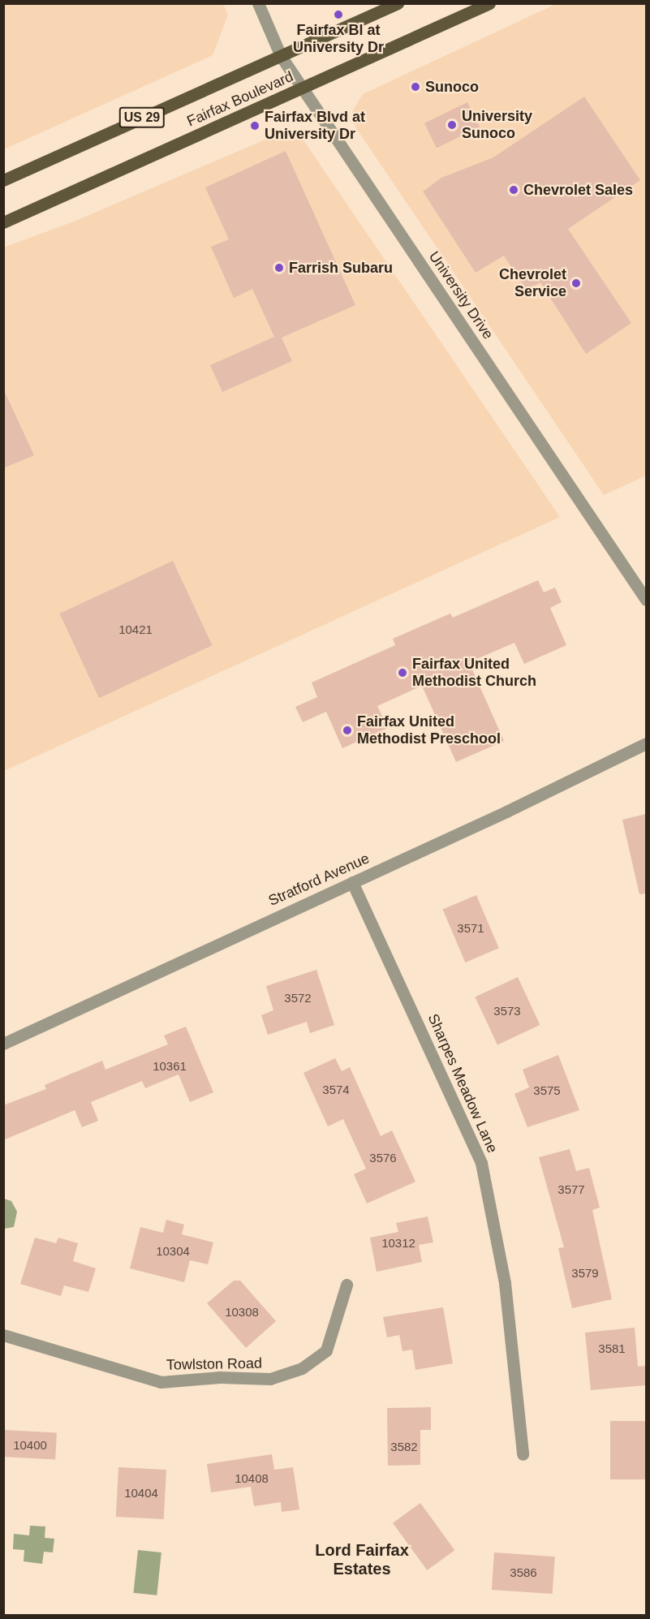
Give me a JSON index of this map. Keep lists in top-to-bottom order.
{
  "streets": {
    "main road": ["Fairfax Boulevard", "US 29"],
    "street": [
      "University Drive",
      "Stratford Avenue",
      "Sharpes Meadow Lane",
      "Towlston Road"
    ]
  },
  "crossings": [
    ["Fairfax Boulevard", "University Drive"],
    ["Stratford Avenue", "Sharpes Meadow Lane"]
  ],
  "districts": ["Lord Fairfax Estates"],
  "places": [
    "Fairfax Bl at University Dr",
    "Sunoco",
    "University Sunoco",
    "Fairfax Blvd at University Dr",
    "Chevrolet Sales",
    "Farrish Subaru",
    "Chevrolet Service",
    "Fairfax United Methodist Church",
    "Fairfax United Methodist Preschool"
  ],
  "house_numbers": [
    "10421",
    "3571",
    "3572",
    "3573",
    "10361",
    "3574",
    "3575",
    "3576",
    "3577",
    "10312",
    "10304",
    "3579",
    "10308",
    "3581",
    "10400",
    "3582",
    "10408",
    "10404",
    "3586"
  ]
}
